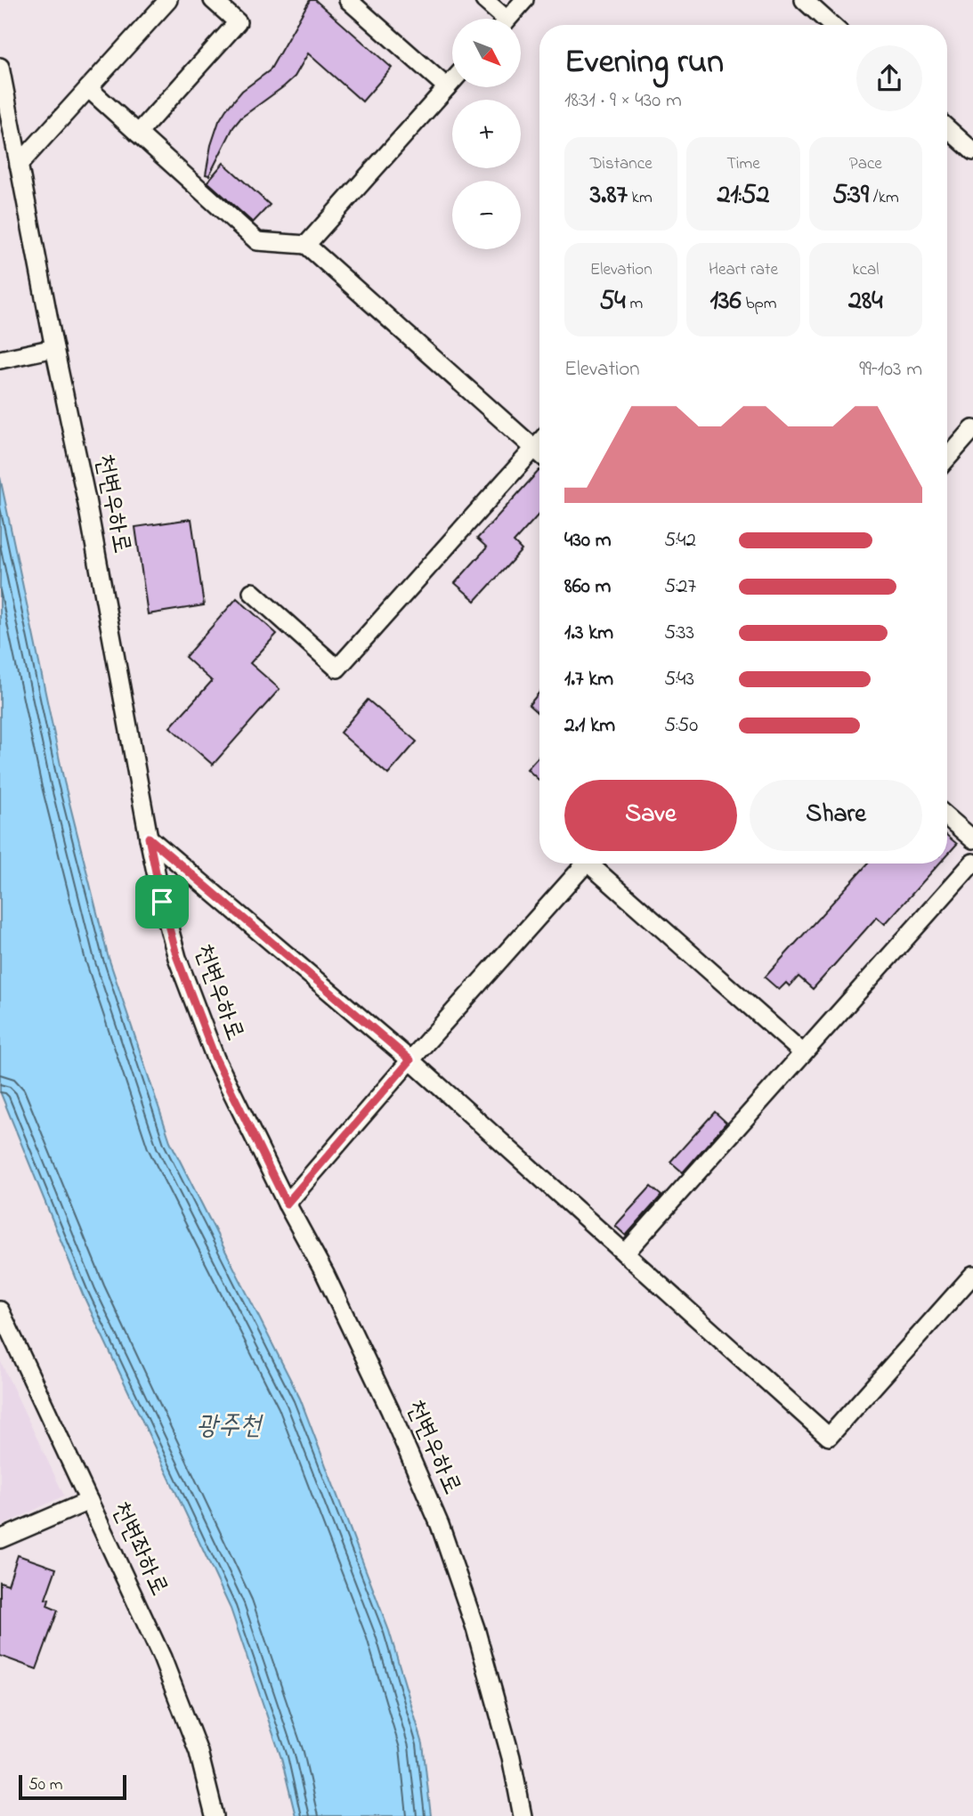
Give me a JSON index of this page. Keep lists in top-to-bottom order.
{
  "streets": {
    "street": ["천변우하로", "천변좌하로"]
  },
  "water": ["광주천"],
  "scale_bar": "50 m",
  "north": "bottom right",
  "page": {
    "map_buttons": ["+", "−"],
    "heading": ["Evening run", "18:31 · 9 × 430 m"],
    "stats": [
      ["Distance", "3.87 km"],
      ["Time", "21:52"],
      ["Pace", "5:39 /km"],
      ["Elevation", "54 m"],
      ["Heart rate", "136 bpm"],
      ["kcal", "284"]
    ],
    "chart": ["Elevation", "99–103 m"],
    "list": [
      {
        "name": "430 m",
        "note": "5:42"
      },
      {
        "name": "860 m",
        "note": "5:27"
      },
      {
        "name": "1.3 km",
        "note": "5:33"
      },
      {
        "name": "1.7 km",
        "note": "5:43"
      },
      {
        "name": "2.1 km",
        "note": "5:50"
      }
    ],
    "buttons": ["Save", "Share"],
    "scale": "50 m"
  }
}
